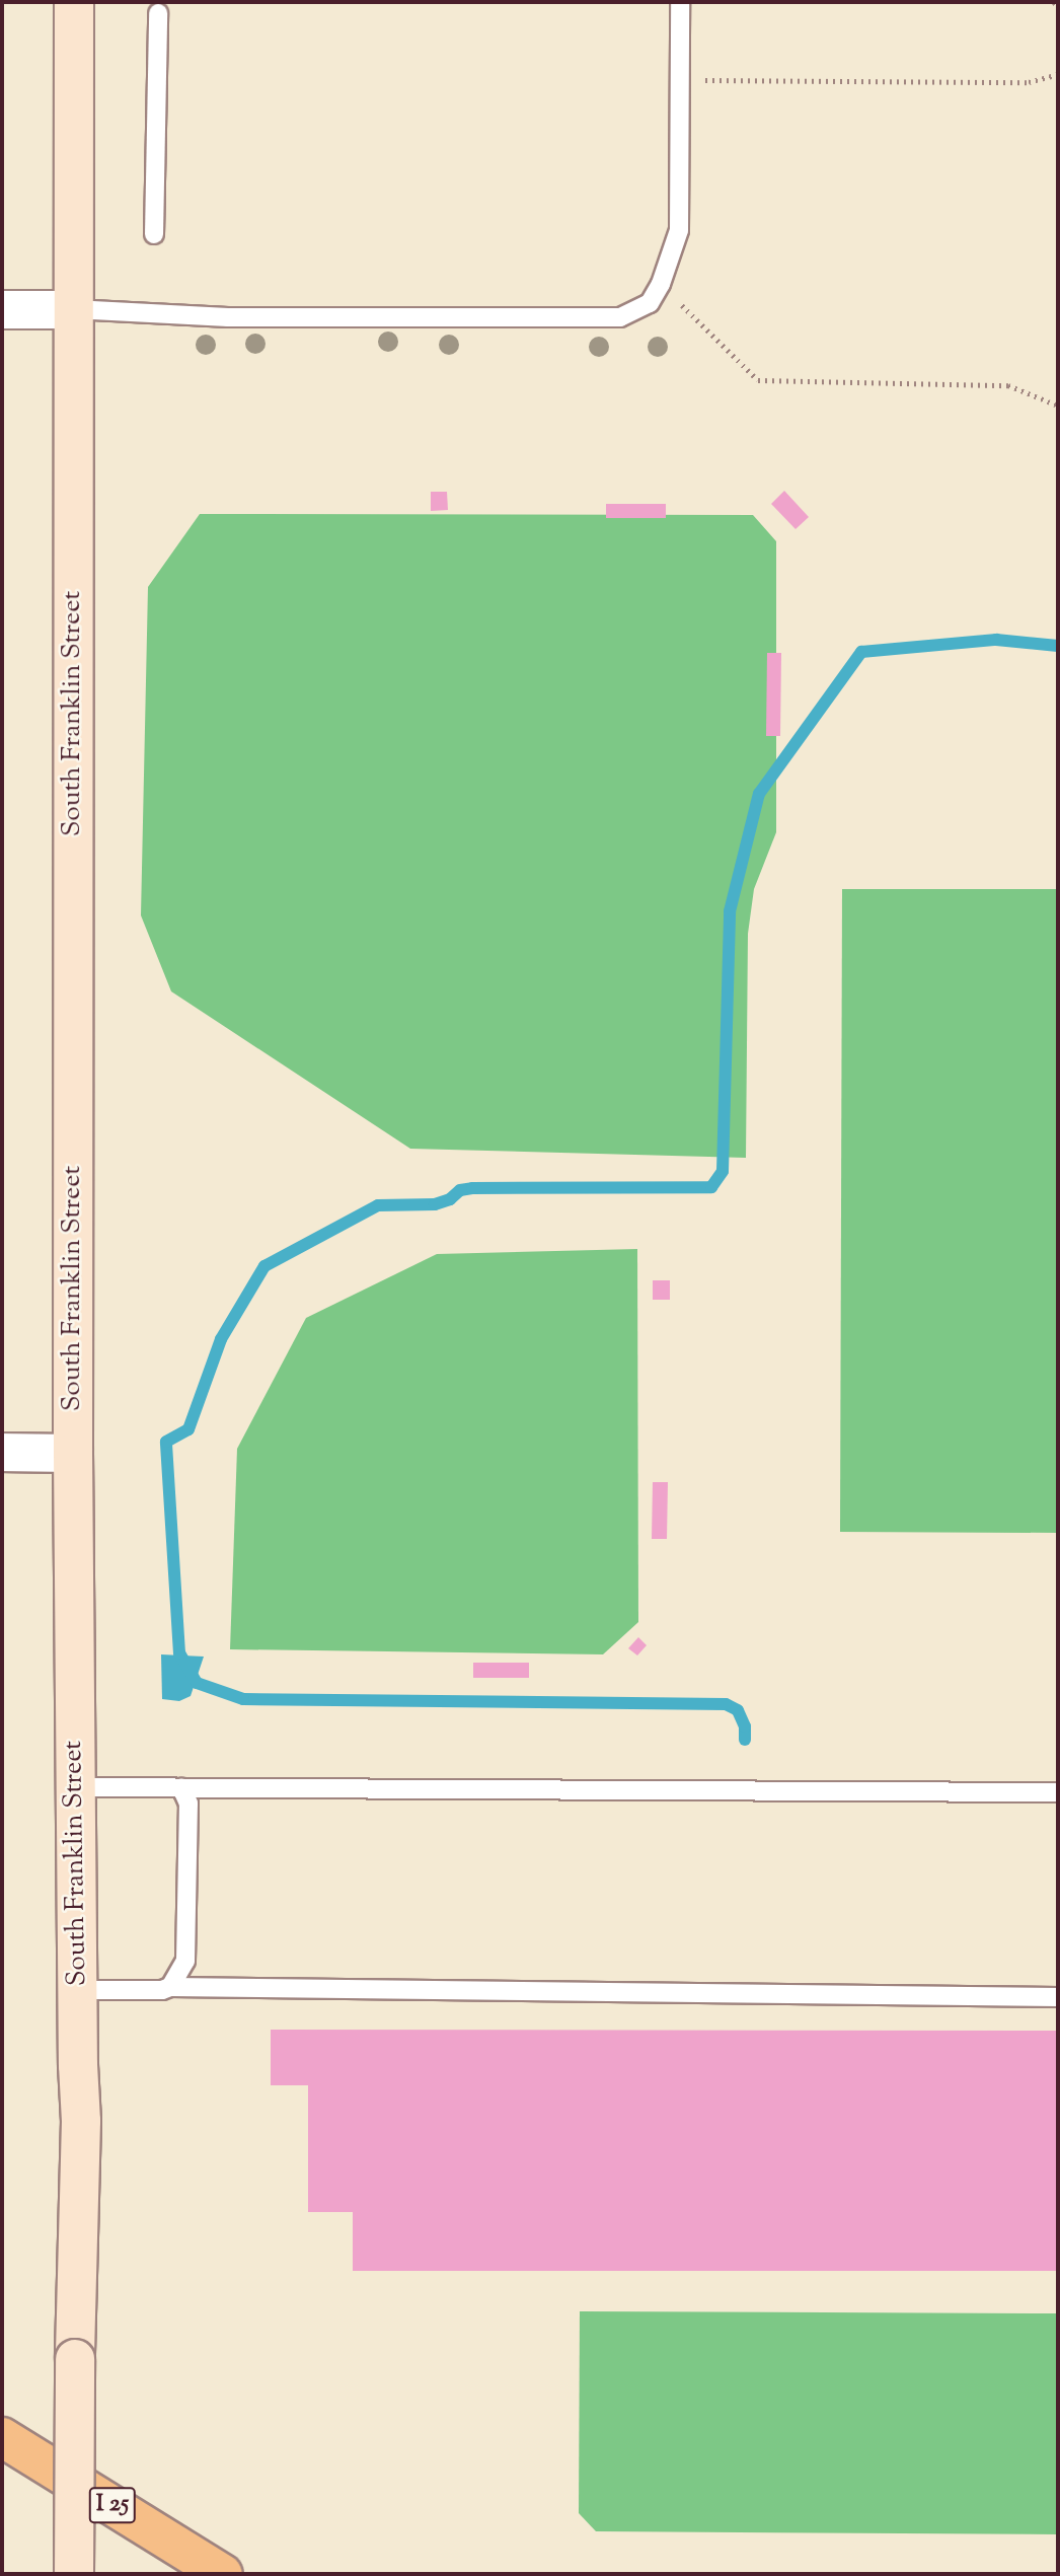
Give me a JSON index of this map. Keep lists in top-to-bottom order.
{
  "streets": {
    "highway": ["I 25"],
    "street": ["South Franklin Street"]
  }
}
